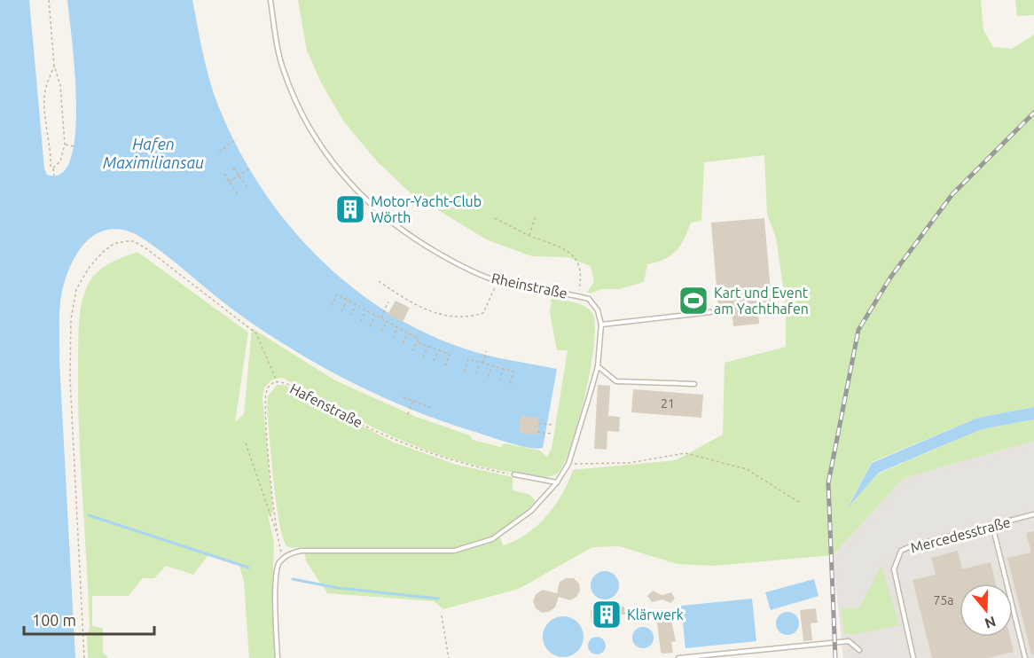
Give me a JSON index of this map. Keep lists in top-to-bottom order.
{
  "streets": {
    "lane": ["Rheinstraße", "Mercedesstraße"],
    "path": ["Hafenstraße"]
  },
  "crossings": [
    ["Rheinstraße", "Hafenstraße"]
  ],
  "water": ["Hafen Maximiliansau"],
  "places": {
    "building": ["Motor-Yacht-Club Wörth", "Klärwerk"],
    "sports": ["Kart und Event am Yachthafen"]
  },
  "house_numbers": ["21", "75a"],
  "scale_bar": "100 m",
  "north": "bottom"
}
